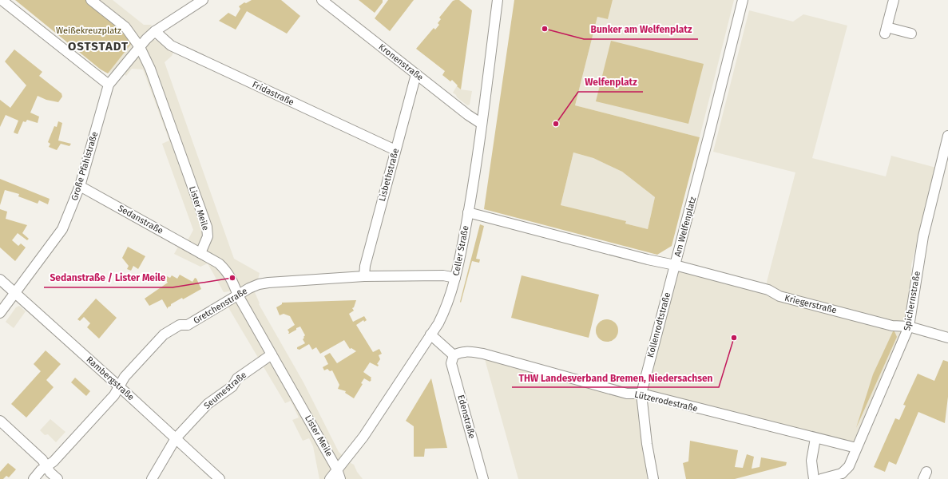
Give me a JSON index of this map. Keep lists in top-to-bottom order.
{
  "streets": {
    "street": [
      "Kronenstraße",
      "Fridastraße",
      "Große Pfahlstraße",
      "Lisbethstraße",
      "Lister Meile",
      "Sedanstraße",
      "Am Welfenplatz",
      "Celler Straße",
      "Spichernstraße",
      "Kriegerstraße",
      "Gretchenstraße",
      "Kollenrodtstraße",
      "Rambergstraße",
      "Seumestraße",
      "Lützerodestraße",
      "Edenstraße"
    ]
  },
  "crossings": [
    ["Kronenstraße", "Lisbethstraße"],
    ["Kronenstraße", "Celler Straße"],
    ["Fridastraße", "Große Pfahlstraße"],
    ["Fridastraße", "Lisbethstraße"],
    ["Große Pfahlstraße", "Lister Meile"],
    ["Große Pfahlstraße", "Sedanstraße"],
    ["Große Pfahlstraße", "Rambergstraße"],
    ["Lisbethstraße", "Gretchenstraße"],
    ["Lister Meile", "Sedanstraße"],
    ["Lister Meile", "Celler Straße"],
    ["Lister Meile", "Gretchenstraße"],
    ["Lister Meile", "Seumestraße"],
    ["Am Welfenplatz", "Celler Straße"],
    ["Am Welfenplatz", "Kriegerstraße"],
    ["Am Welfenplatz", "Kollenrodtstraße"],
    ["Celler Straße", "Gretchenstraße"],
    ["Spichernstraße", "Kriegerstraße"],
    ["Spichernstraße", "Lützerodestraße"],
    ["Kriegerstraße", "Kollenrodtstraße"],
    ["Gretchenstraße", "Rambergstraße"],
    ["Kollenrodtstraße", "Lützerodestraße"],
    ["Rambergstraße", "Seumestraße"],
    ["Lützerodestraße", "Edenstraße"]
  ],
  "districts": ["OSTSTADT"],
  "parks": ["Weißekreuzplatz"],
  "places": [
    "Bunker am Welfenplatz",
    "Welfenplatz",
    "Sedanstraße / Lister Meile",
    "THW Landesverband Bremen, Niedersachsen"
  ]
}
